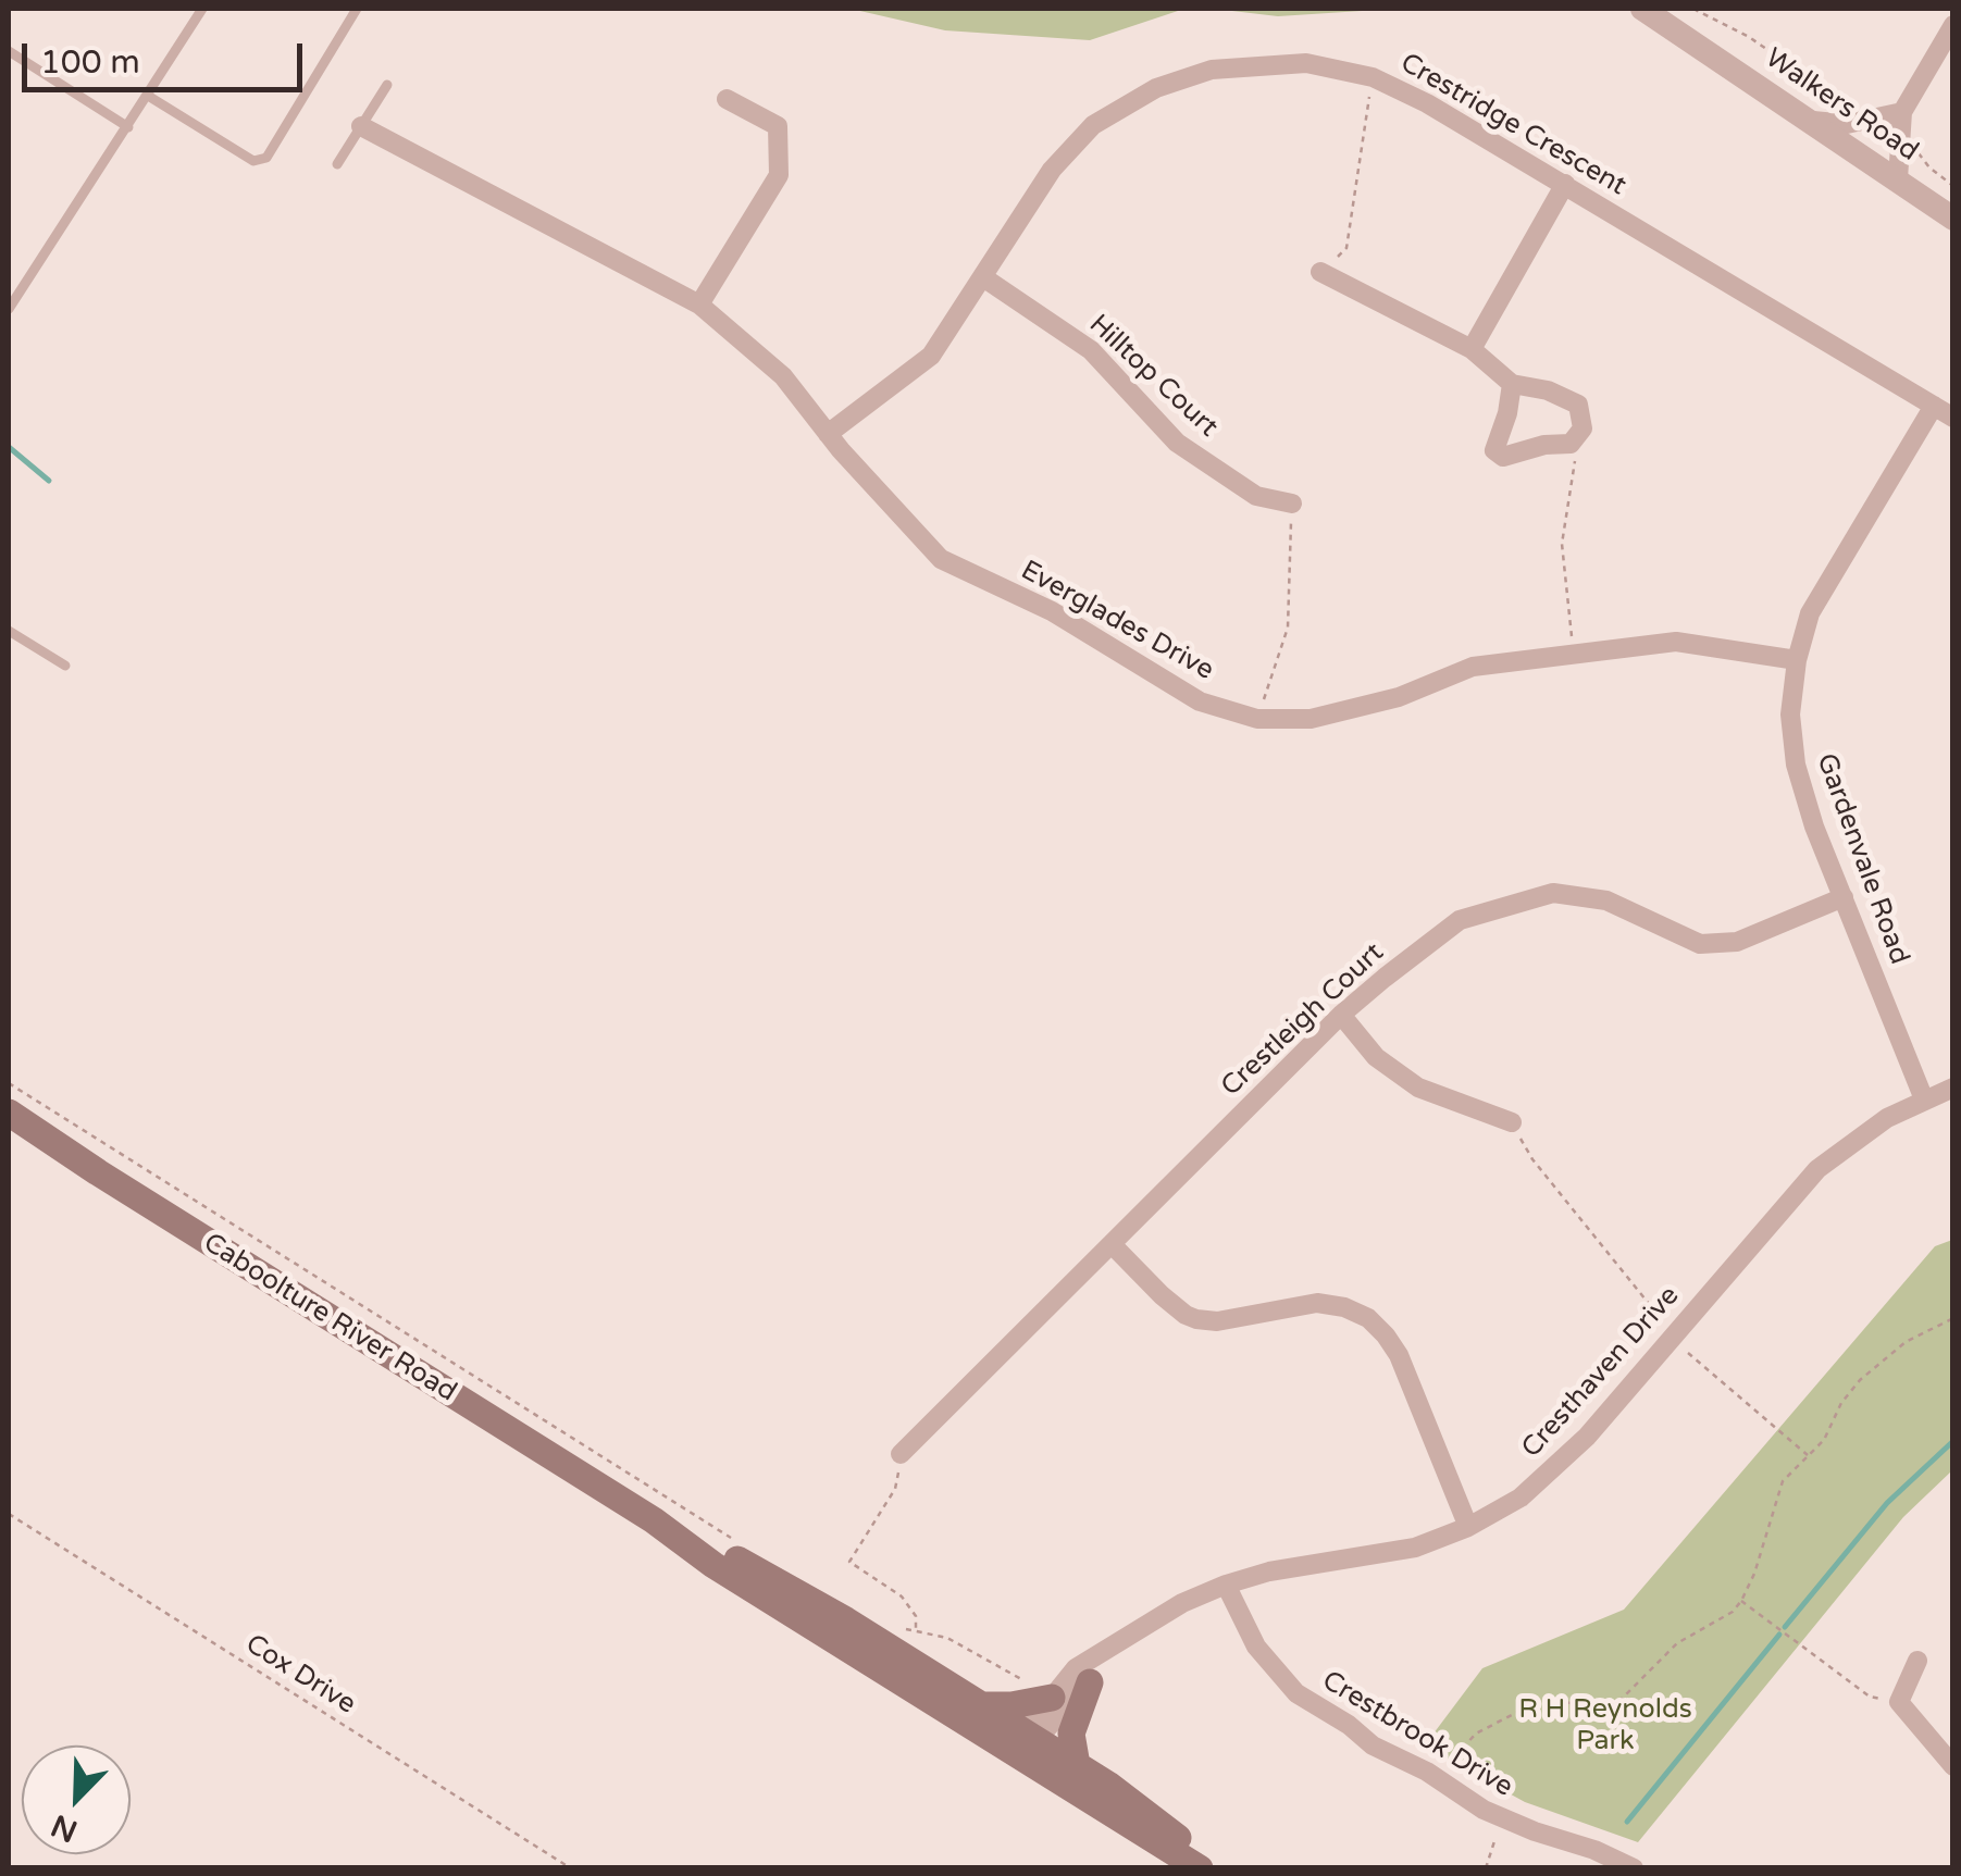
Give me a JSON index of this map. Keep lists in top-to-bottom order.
{
  "streets": {
    "main road": ["Caboolture River Road"],
    "street": [
      "Walkers Road",
      "Crestridge Crescent",
      "Hilltop Court",
      "Everglades Drive",
      "Gardenvale Road",
      "Crestleigh Court",
      "Cresthaven Drive",
      "Crestbrook Drive"
    ],
    "path": ["Cox Drive"]
  },
  "crossings": [
    ["Crestridge Crescent", "Hilltop Court"],
    ["Crestridge Crescent", "Everglades Drive"],
    ["Crestridge Crescent", "Gardenvale Road"],
    ["Everglades Drive", "Gardenvale Road"],
    ["Gardenvale Road", "Crestleigh Court"],
    ["Gardenvale Road", "Cresthaven Drive"],
    ["Caboolture River Road", "Cresthaven Drive"],
    ["Cresthaven Drive", "Crestbrook Drive"]
  ],
  "parks": ["R H Reynolds Park"],
  "scale_bar": "100 m",
  "north": "bottom left"
}
